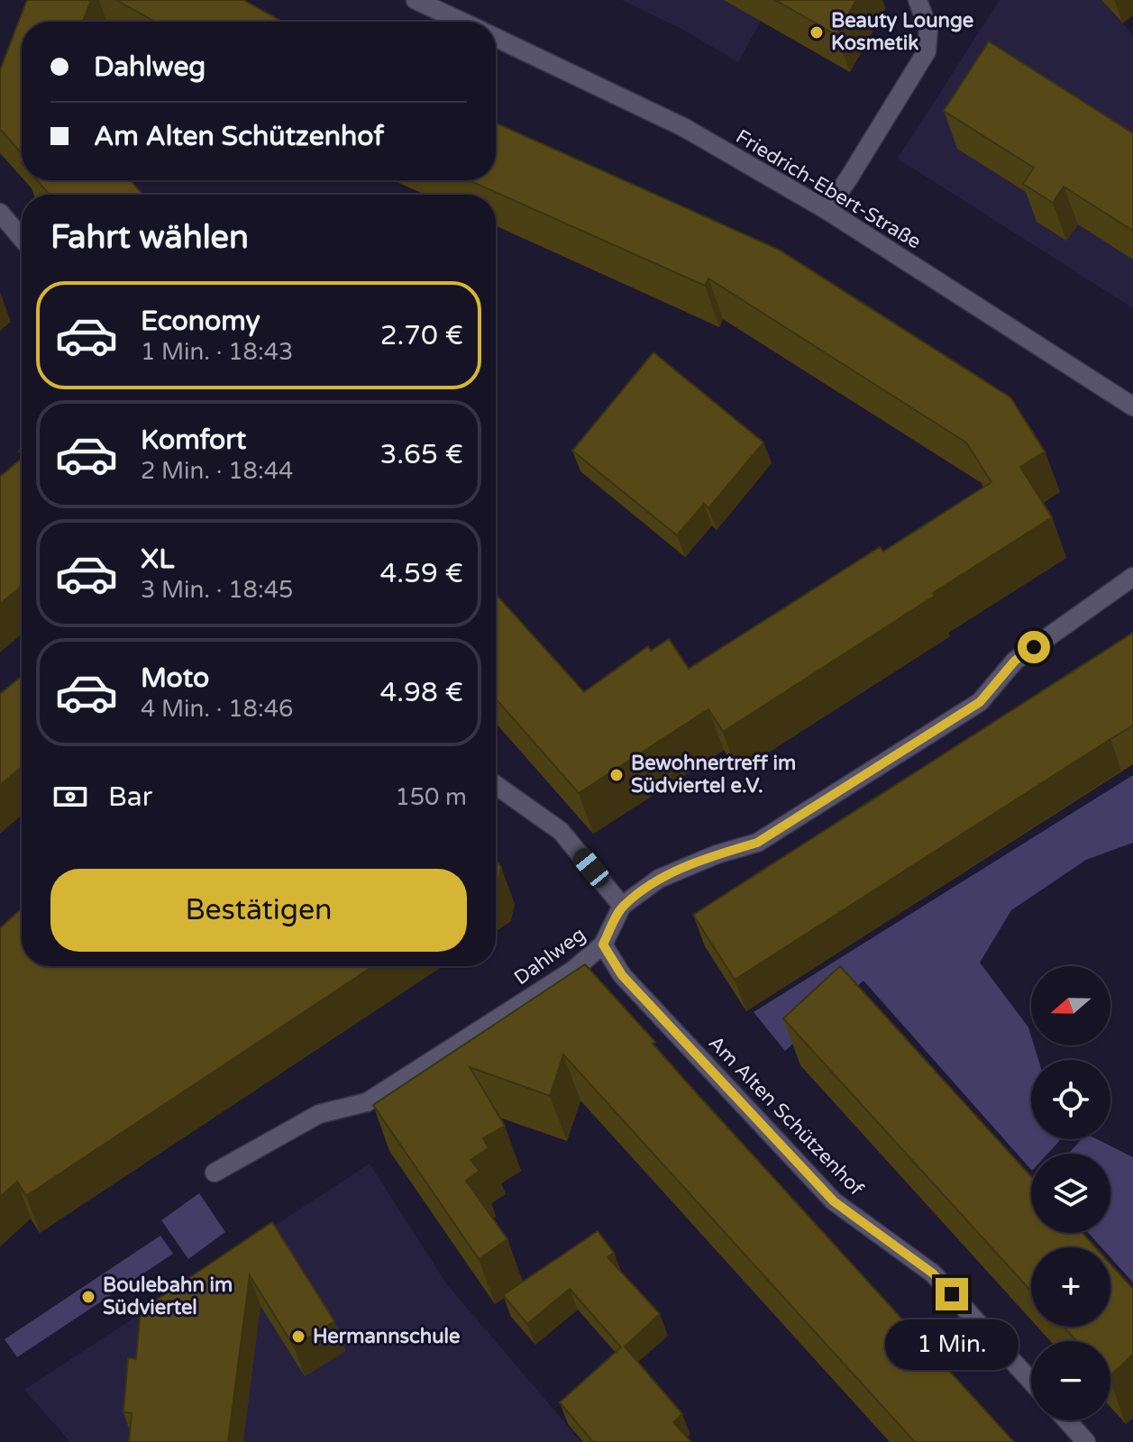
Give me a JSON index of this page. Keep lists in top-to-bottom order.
{
  "streets": {
    "street": ["Friedrich-Ebert-Straße", "Dahlweg", "Am Alten Schützenhof"]
  },
  "crossings": [
    ["Dahlweg", "Am Alten Schützenhof"]
  ],
  "places": [
    "Beauty Lounge Kosmetik",
    "Bewohnertreff im Südviertel e.V.",
    "Boulebahn im Südviertel",
    "Hermannschule"
  ],
  "north": "left",
  "page": {
    "banner": ["Dahlweg", "Am Alten Schützenhof"],
    "heading": "Fahrt wählen",
    "list": [
      {
        "name": "Economy",
        "note": "1 Min. · 18:43",
        "value": "2.70 €"
      },
      {
        "name": "Komfort",
        "note": "2 Min. · 18:44",
        "value": "3.65 €"
      },
      {
        "name": "XL",
        "note": "3 Min. · 18:45",
        "value": "4.59 €"
      },
      {
        "name": "Moto",
        "note": "4 Min. · 18:46",
        "value": "4.98 €"
      }
    ],
    "pay": ["Bar", "150 m"],
    "buttons": "Bestätigen",
    "map_buttons": ["+", "−"],
    "bubble": "1 Min."
  }
}
